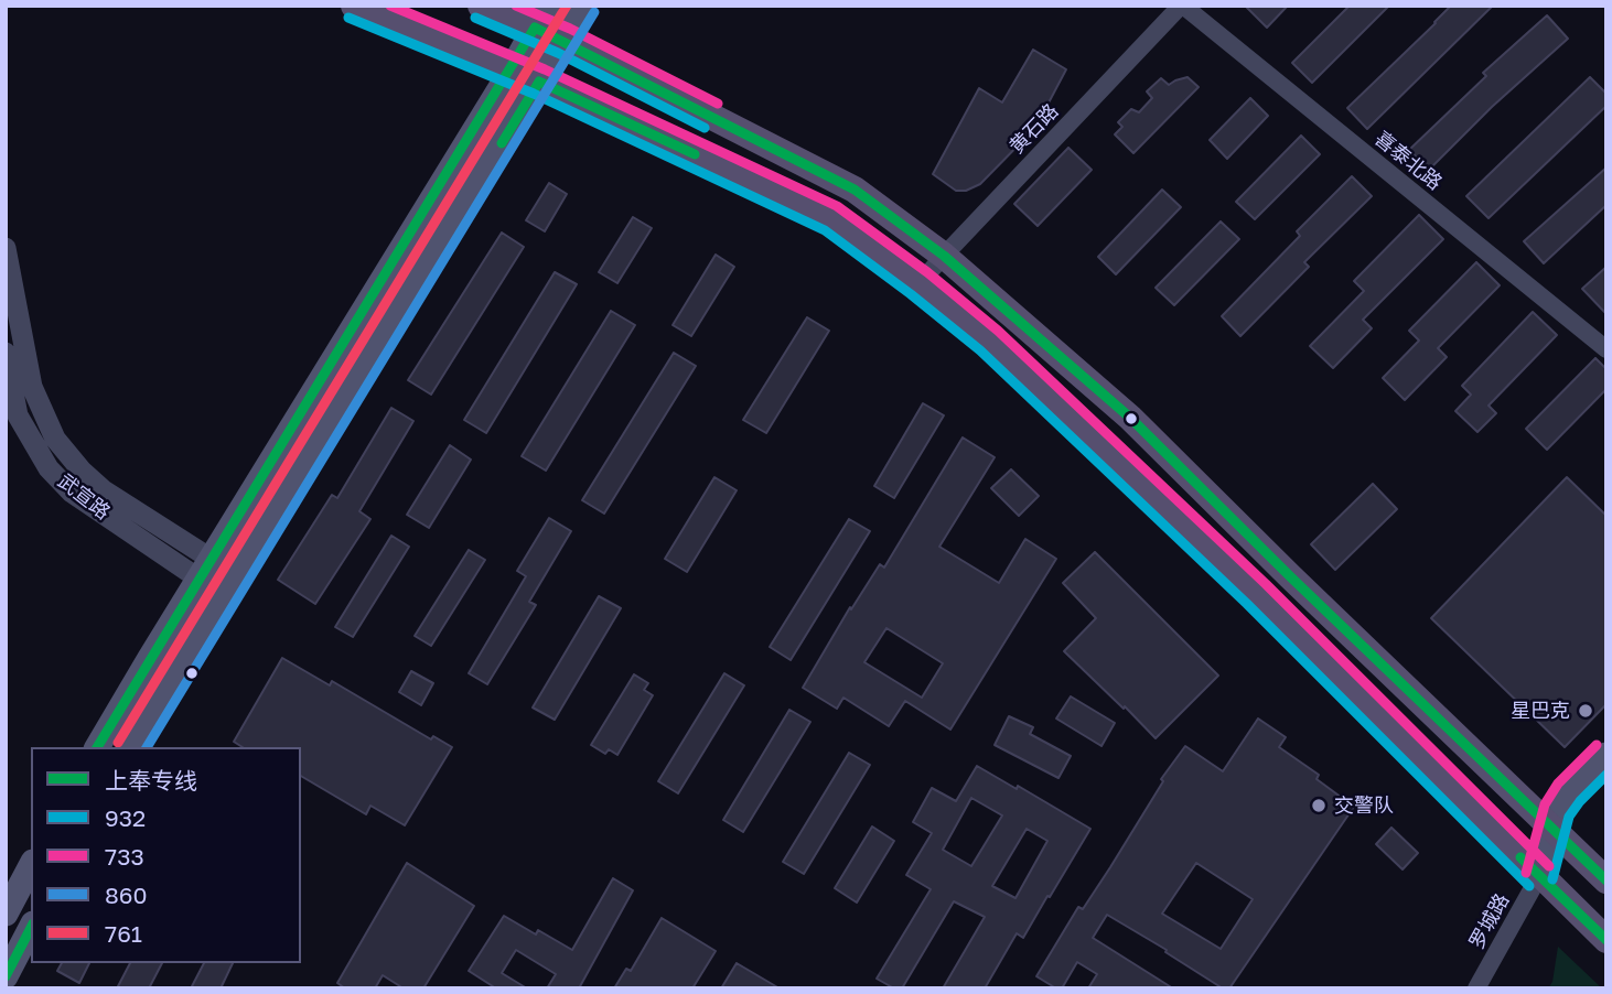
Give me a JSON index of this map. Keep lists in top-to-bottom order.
{
  "streets": {
    "street": [
      "黄石路",
      "喜泰北路",
      "武宣路",
      "罗城路"
    ]
  },
  "crossings": [
    ["黄石路", "喜泰北路"]
  ],
  "places": ["星巴克", "交警队"],
  "lines": [
    "transit line 733",
    "transit line 761",
    "transit line 860",
    "transit line 932",
    "transit line 上奉专线"
  ],
  "legend": [
    "上奉专线",
    "932",
    "733",
    "860",
    "761"
  ]
}
